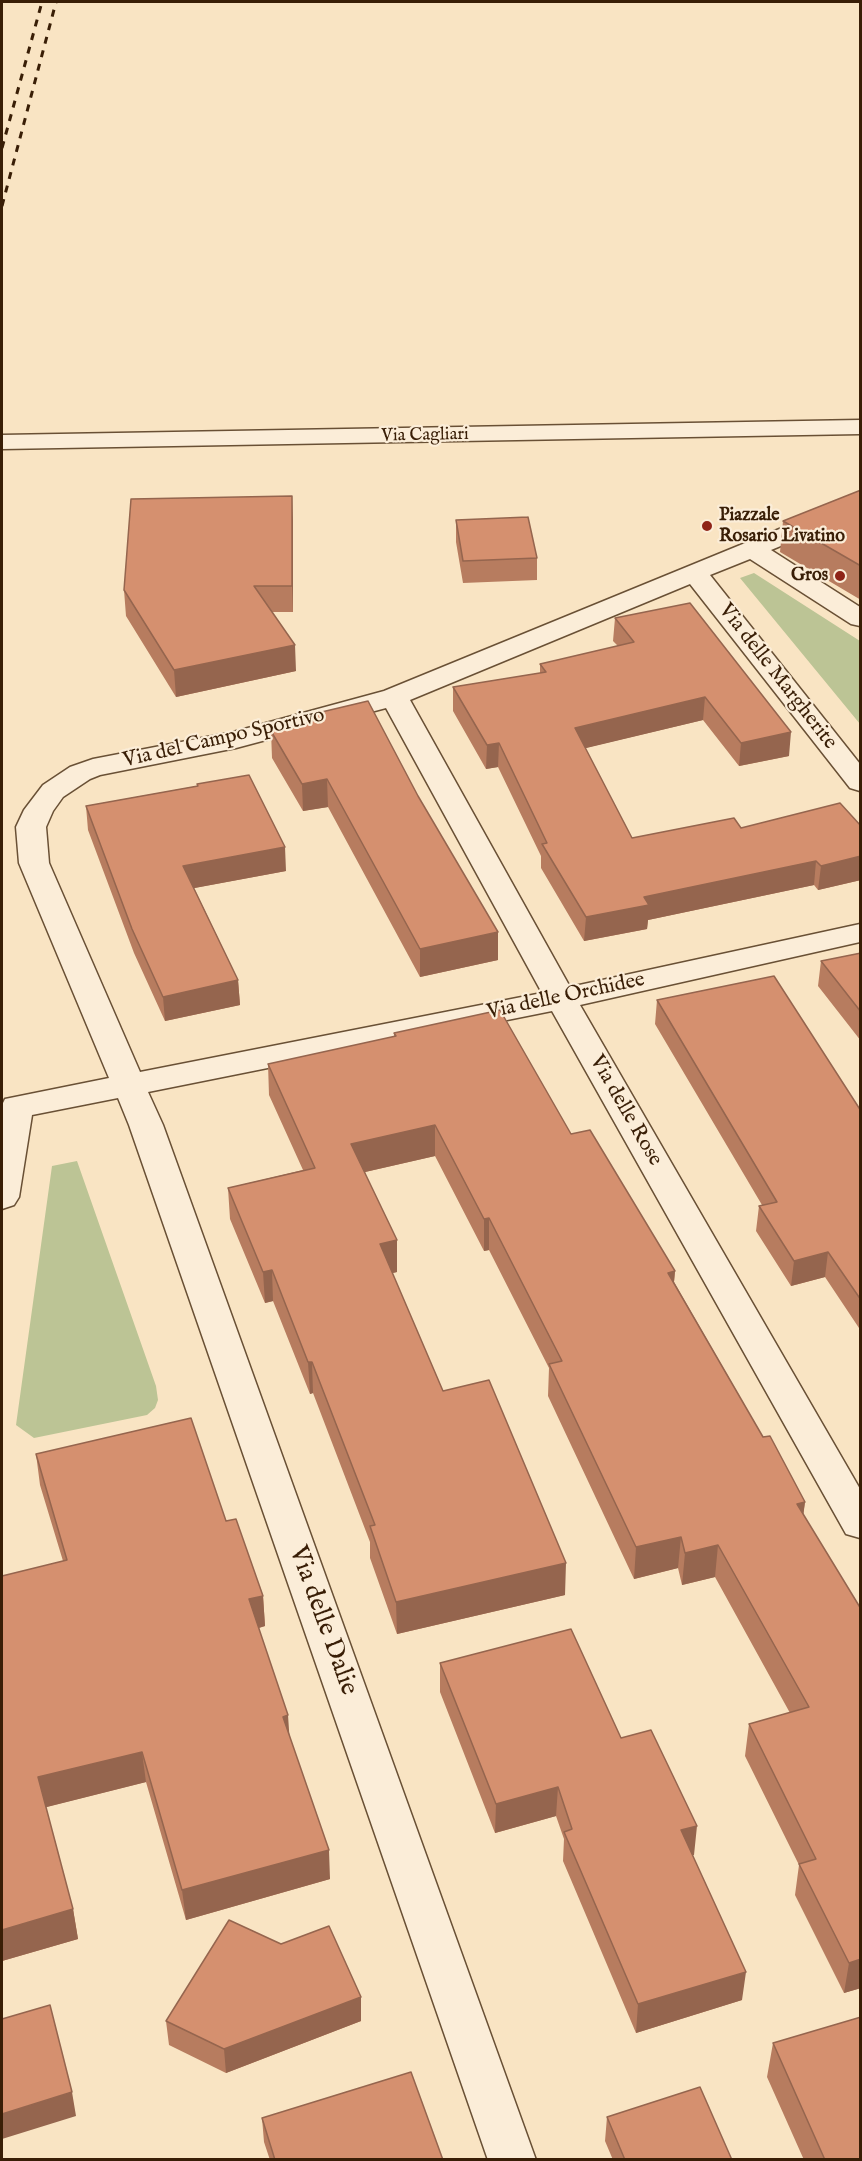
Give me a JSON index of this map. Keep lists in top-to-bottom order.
{
  "streets": {
    "street": [
      "Via Cagliari",
      "Via delle Margherite",
      "Via del Campo Sportivo",
      "Via delle Orchidee",
      "Via delle Rose",
      "Via delle Dalie"
    ]
  },
  "crossings": [
    ["Via delle Margherite", "Via del Campo Sportivo"],
    ["Via del Campo Sportivo", "Via delle Orchidee"],
    ["Via del Campo Sportivo", "Via delle Rose"],
    ["Via del Campo Sportivo", "Via delle Dalie"],
    ["Via delle Orchidee", "Via delle Rose"],
    ["Via delle Orchidee", "Via delle Dalie"]
  ],
  "places": ["Piazzale Rosario Livatino", "Gros"]
}
